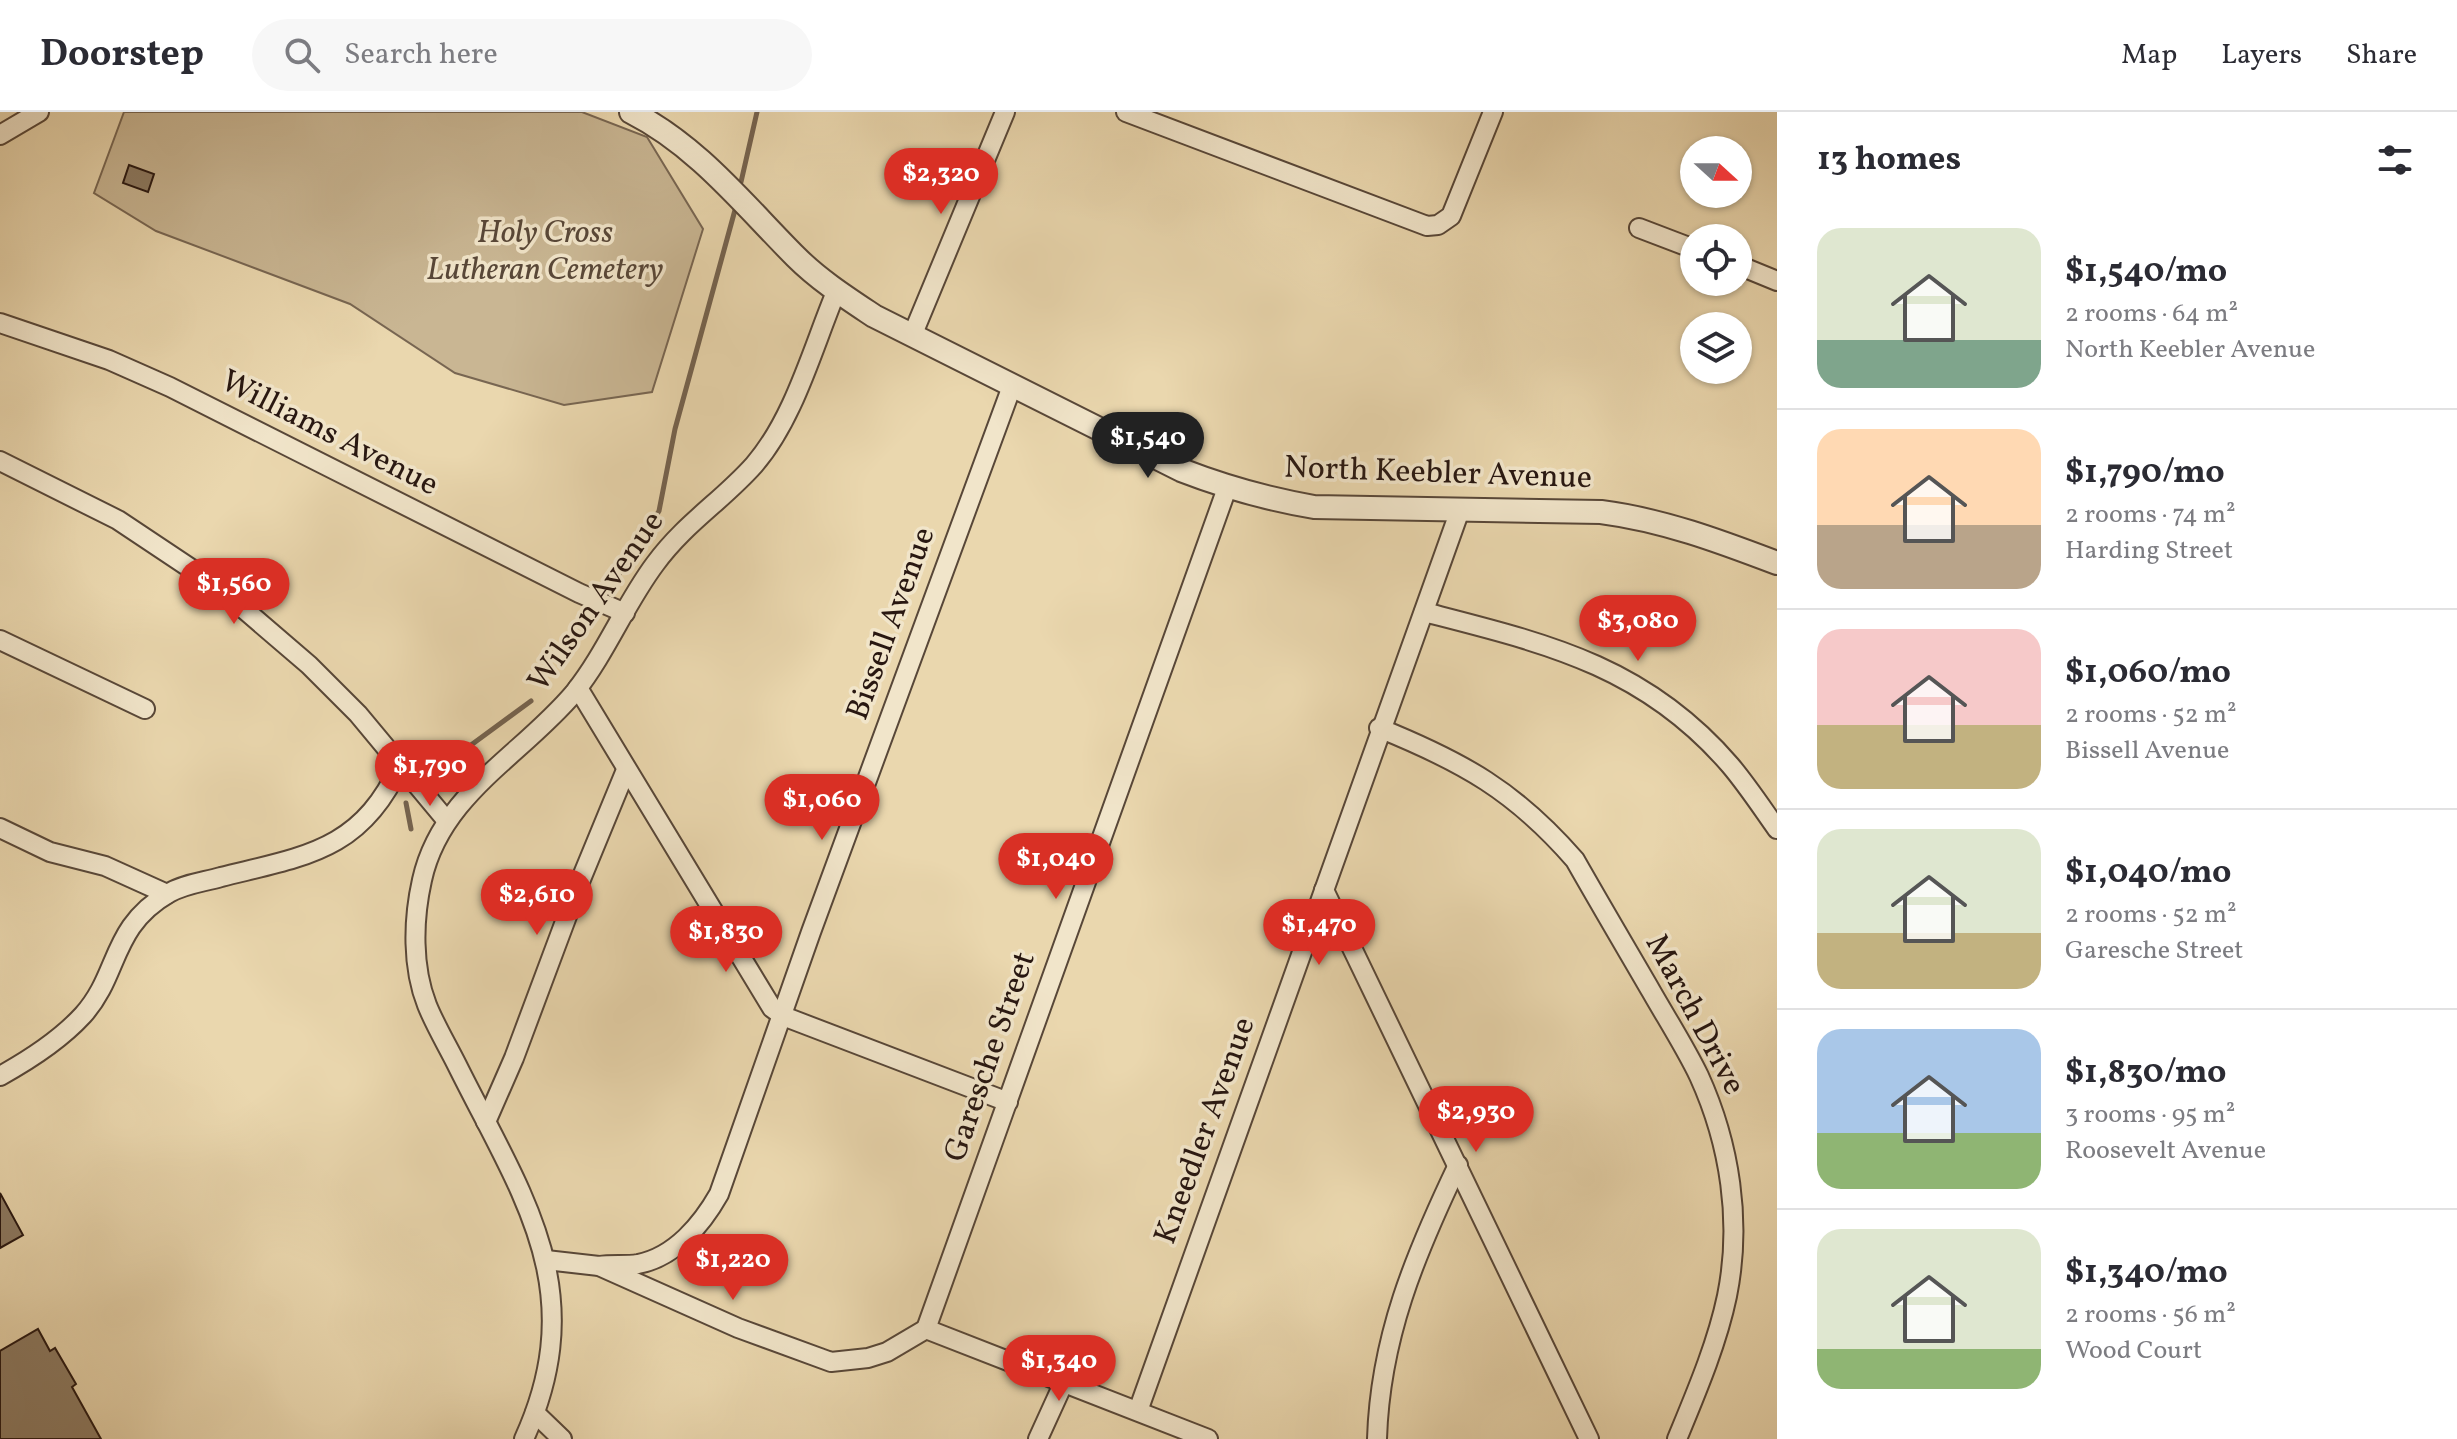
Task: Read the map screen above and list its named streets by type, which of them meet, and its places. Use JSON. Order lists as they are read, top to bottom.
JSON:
{
  "streets": {
    "street": [
      "Williams Avenue",
      "North Keebler Avenue",
      "Wilson Avenue",
      "Bissell Avenue",
      "March Drive",
      "Garesche Street",
      "Kneedler Avenue"
    ]
  },
  "crossings": [
    ["Williams Avenue", "Wilson Avenue"],
    ["North Keebler Avenue", "Wilson Avenue"],
    ["North Keebler Avenue", "Bissell Avenue"],
    ["North Keebler Avenue", "Garesche Street"],
    ["North Keebler Avenue", "Kneedler Avenue"],
    ["March Drive", "Kneedler Avenue"]
  ],
  "parks": ["Holy Cross Lutheran Cemetery"],
  "north": "right",
  "page": {
    "header": "Doorstep",
    "search": "Search here",
    "nav": ["Map", "Layers", "Share"],
    "heading": "13 homes",
    "price": [
      "$2,320",
      "$1,540",
      "$1,560",
      "$3,080",
      "$1,790",
      "$1,060",
      "$1,040",
      "$2,610",
      "$1,470",
      "$1,830",
      "$2,930",
      "$1,220",
      "$1,340"
    ],
    "list": [
      {
        "name": "$1,540/mo",
        "note": "2 rooms · 64 m² · North Keebler Avenue"
      },
      {
        "name": "$1,790/mo",
        "note": "2 rooms · 74 m² · Harding Street"
      },
      {
        "name": "$1,060/mo",
        "note": "2 rooms · 52 m² · Bissell Avenue"
      },
      {
        "name": "$1,040/mo",
        "note": "2 rooms · 52 m² · Garesche Street"
      },
      {
        "name": "$1,830/mo",
        "note": "3 rooms · 95 m² · Roosevelt Avenue"
      },
      {
        "name": "$1,340/mo",
        "note": "2 rooms · 56 m² · Wood Court"
      }
    ]
  }
}
